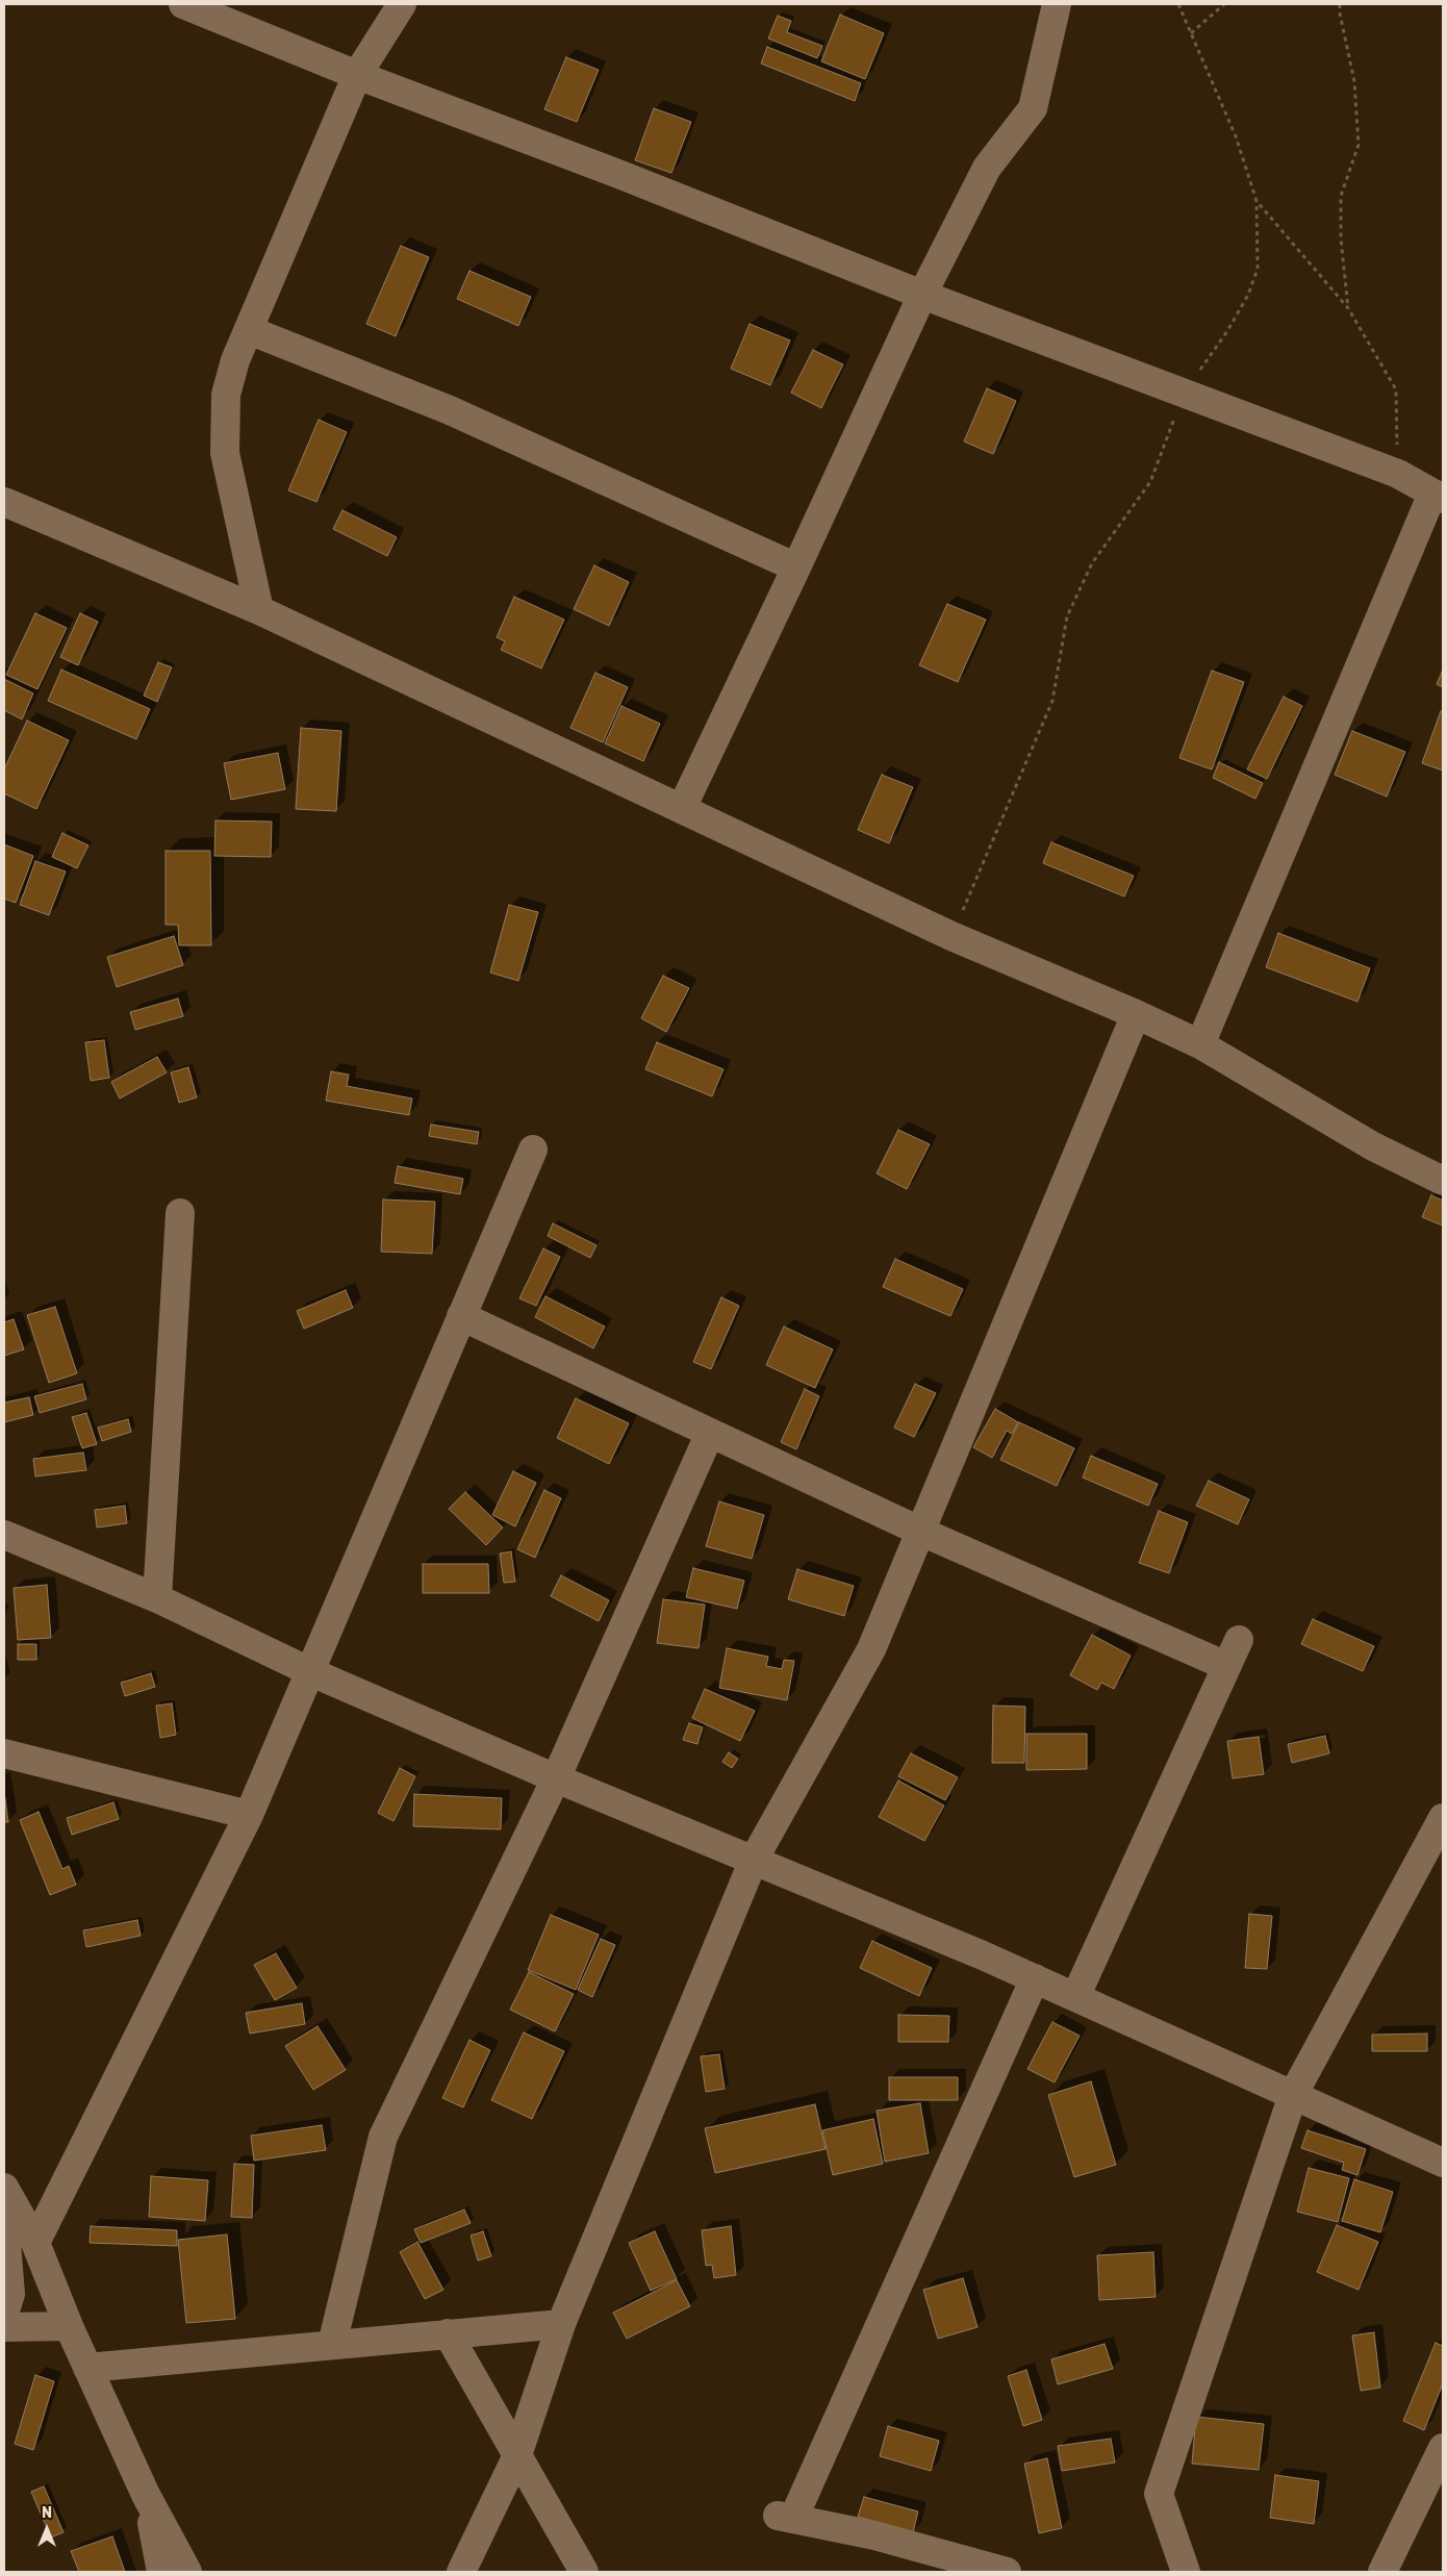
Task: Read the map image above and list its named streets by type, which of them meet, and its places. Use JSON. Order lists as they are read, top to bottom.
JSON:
{
  "north": "top"
}
